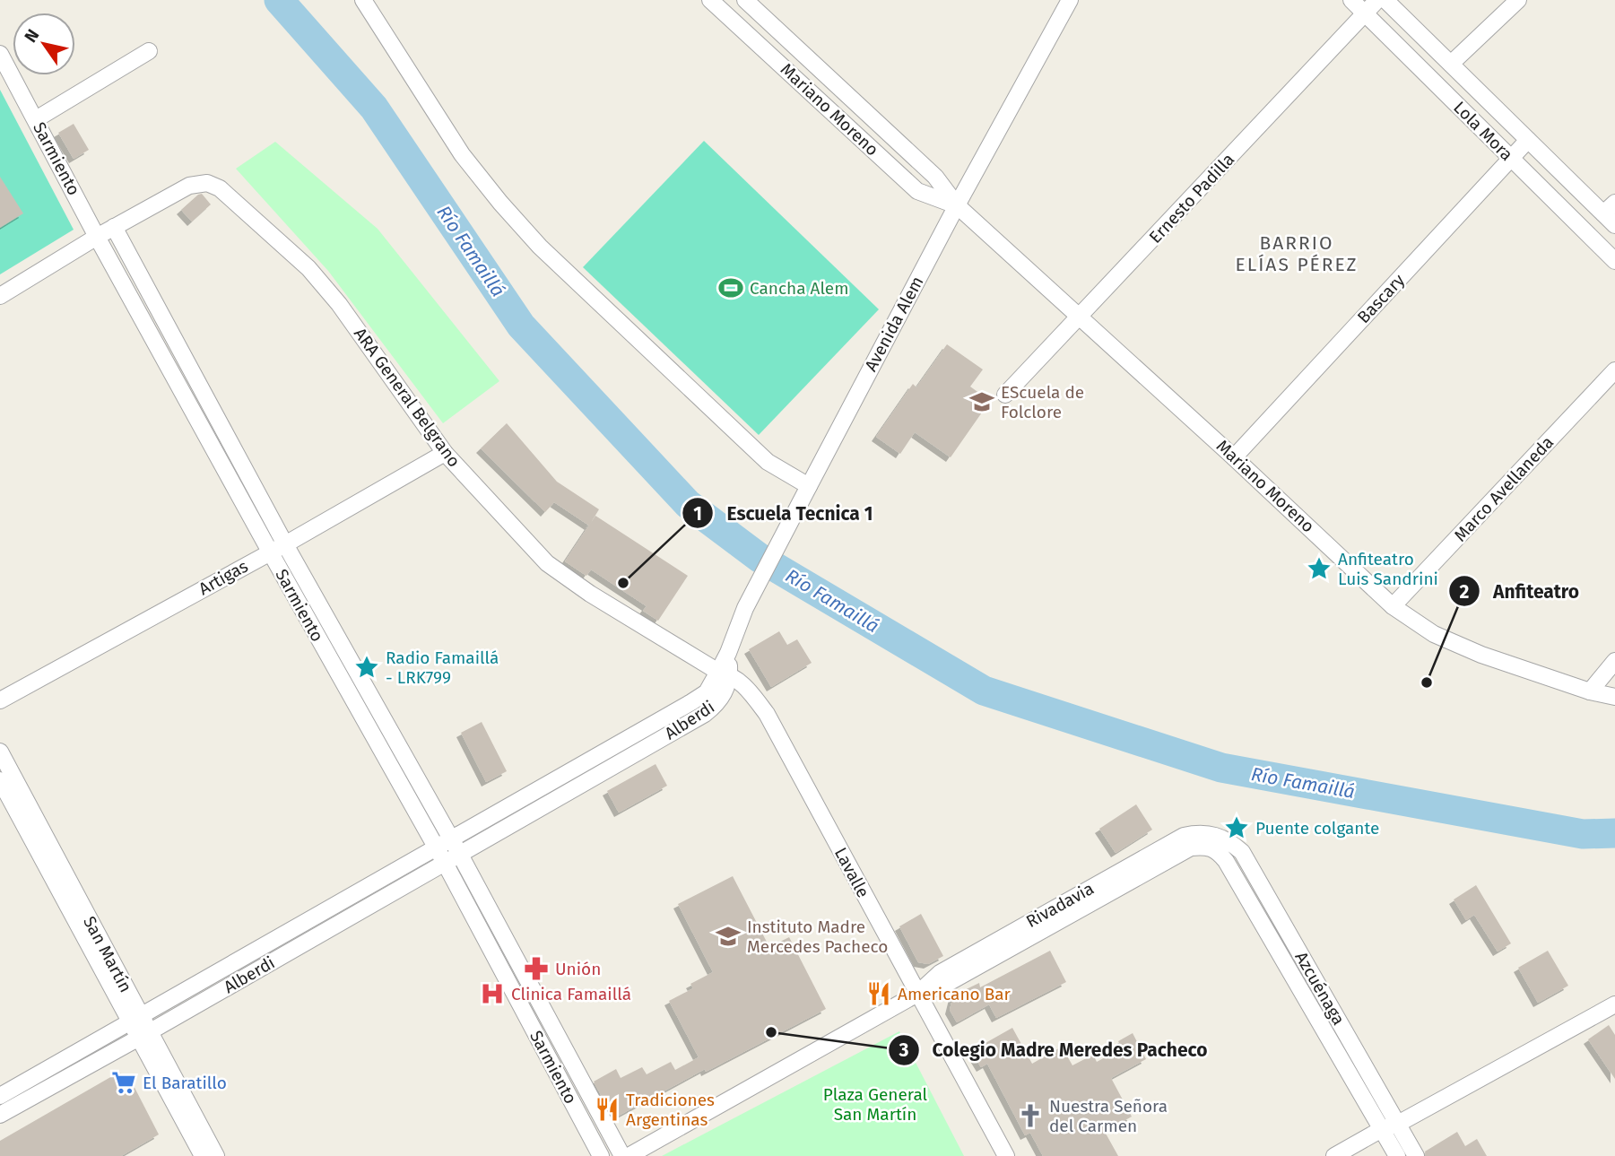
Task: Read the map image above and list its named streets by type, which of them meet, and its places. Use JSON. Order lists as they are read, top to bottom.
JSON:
{
  "streets": {
    "street": [
      "Mariano Moreno",
      "Lola Mora",
      "Sarmiento",
      "Ernesto Padilla",
      "Bascary",
      "Avenida Alem",
      "ARA General Belgrano",
      "Marco Avellaneda",
      "Artigas",
      "Alberdi",
      "Lavalle",
      "Rivadavia",
      "San Martín",
      "Azcuénaga"
    ]
  },
  "crossings": [
    ["Mariano Moreno", "Ernesto Padilla"],
    ["Mariano Moreno", "Bascary"],
    ["Mariano Moreno", "Avenida Alem"],
    ["Mariano Moreno", "Marco Avellaneda"],
    ["Lola Mora", "Ernesto Padilla"],
    ["Lola Mora", "Bascary"],
    ["Sarmiento", "ARA General Belgrano"],
    ["Sarmiento", "Artigas"],
    ["Sarmiento", "Alberdi"],
    ["Avenida Alem", "Alberdi"],
    ["ARA General Belgrano", "Artigas"],
    ["ARA General Belgrano", "Alberdi"],
    ["ARA General Belgrano", "Lavalle"],
    ["Alberdi", "Lavalle"],
    ["Alberdi", "San Martín"],
    ["Lavalle", "Rivadavia"],
    ["Rivadavia", "Azcuénaga"]
  ],
  "districts": ["BARRIO ELÍAS PÉREZ"],
  "water": ["Río Famaillá"],
  "parks": ["Plaza General San Martín"],
  "places": {
    "sports": ["Cancha Alem"],
    "school or university": ["EScuela de Folclore", "Instituto Madre Mercedes Pacheco"],
    "place": ["Anfiteatro Luis Sandrini", "Radio Famaillá - LRK799", "Puente colgante"],
    "other": ["Escuela Tecnica 1", "Anfiteatro", "Colegio Madre Meredes Pacheco"],
    "pharmacy": ["Unión"],
    "hospital": ["Clinica Famaillá"],
    "restaurant": ["Americano Bar", "Tradiciones Argentinas"],
    "supermarket": ["El Baratillo"],
    "church": ["Nuestra Señora del Carmen"]
  },
  "north": "top left"
}
